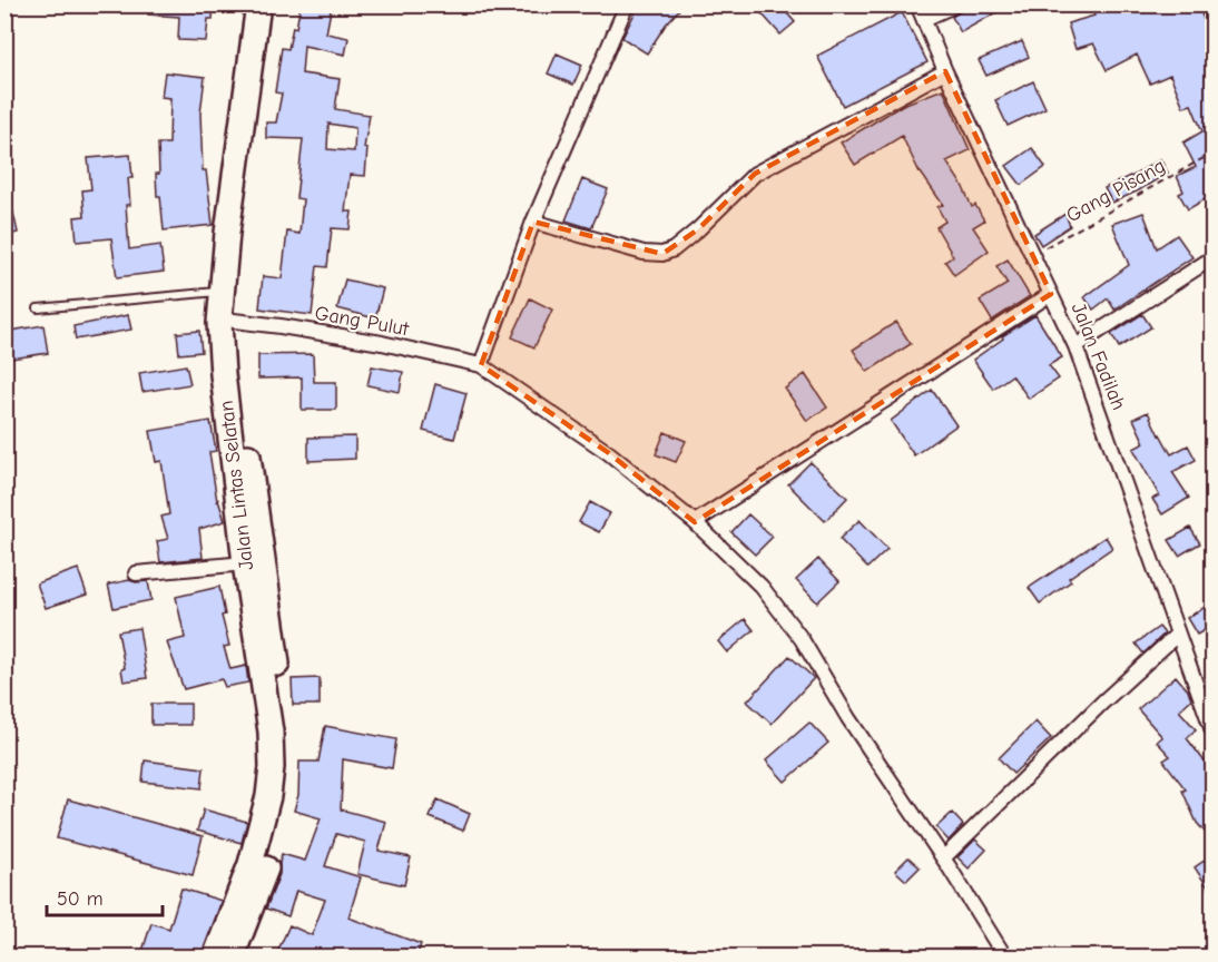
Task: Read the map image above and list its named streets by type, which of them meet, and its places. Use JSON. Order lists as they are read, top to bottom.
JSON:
{
  "streets": {
    "highway": ["Jalan Lintas Selatan"],
    "street": ["Gang Pulut", "Jalan Fadilah"],
    "path": ["Gang Pisang"]
  },
  "crossings": [
    ["Gang Pisang", "Jalan Fadilah"],
    ["Gang Pulut", "Jalan Lintas Selatan"]
  ],
  "scale_bar": "50 m"
}
